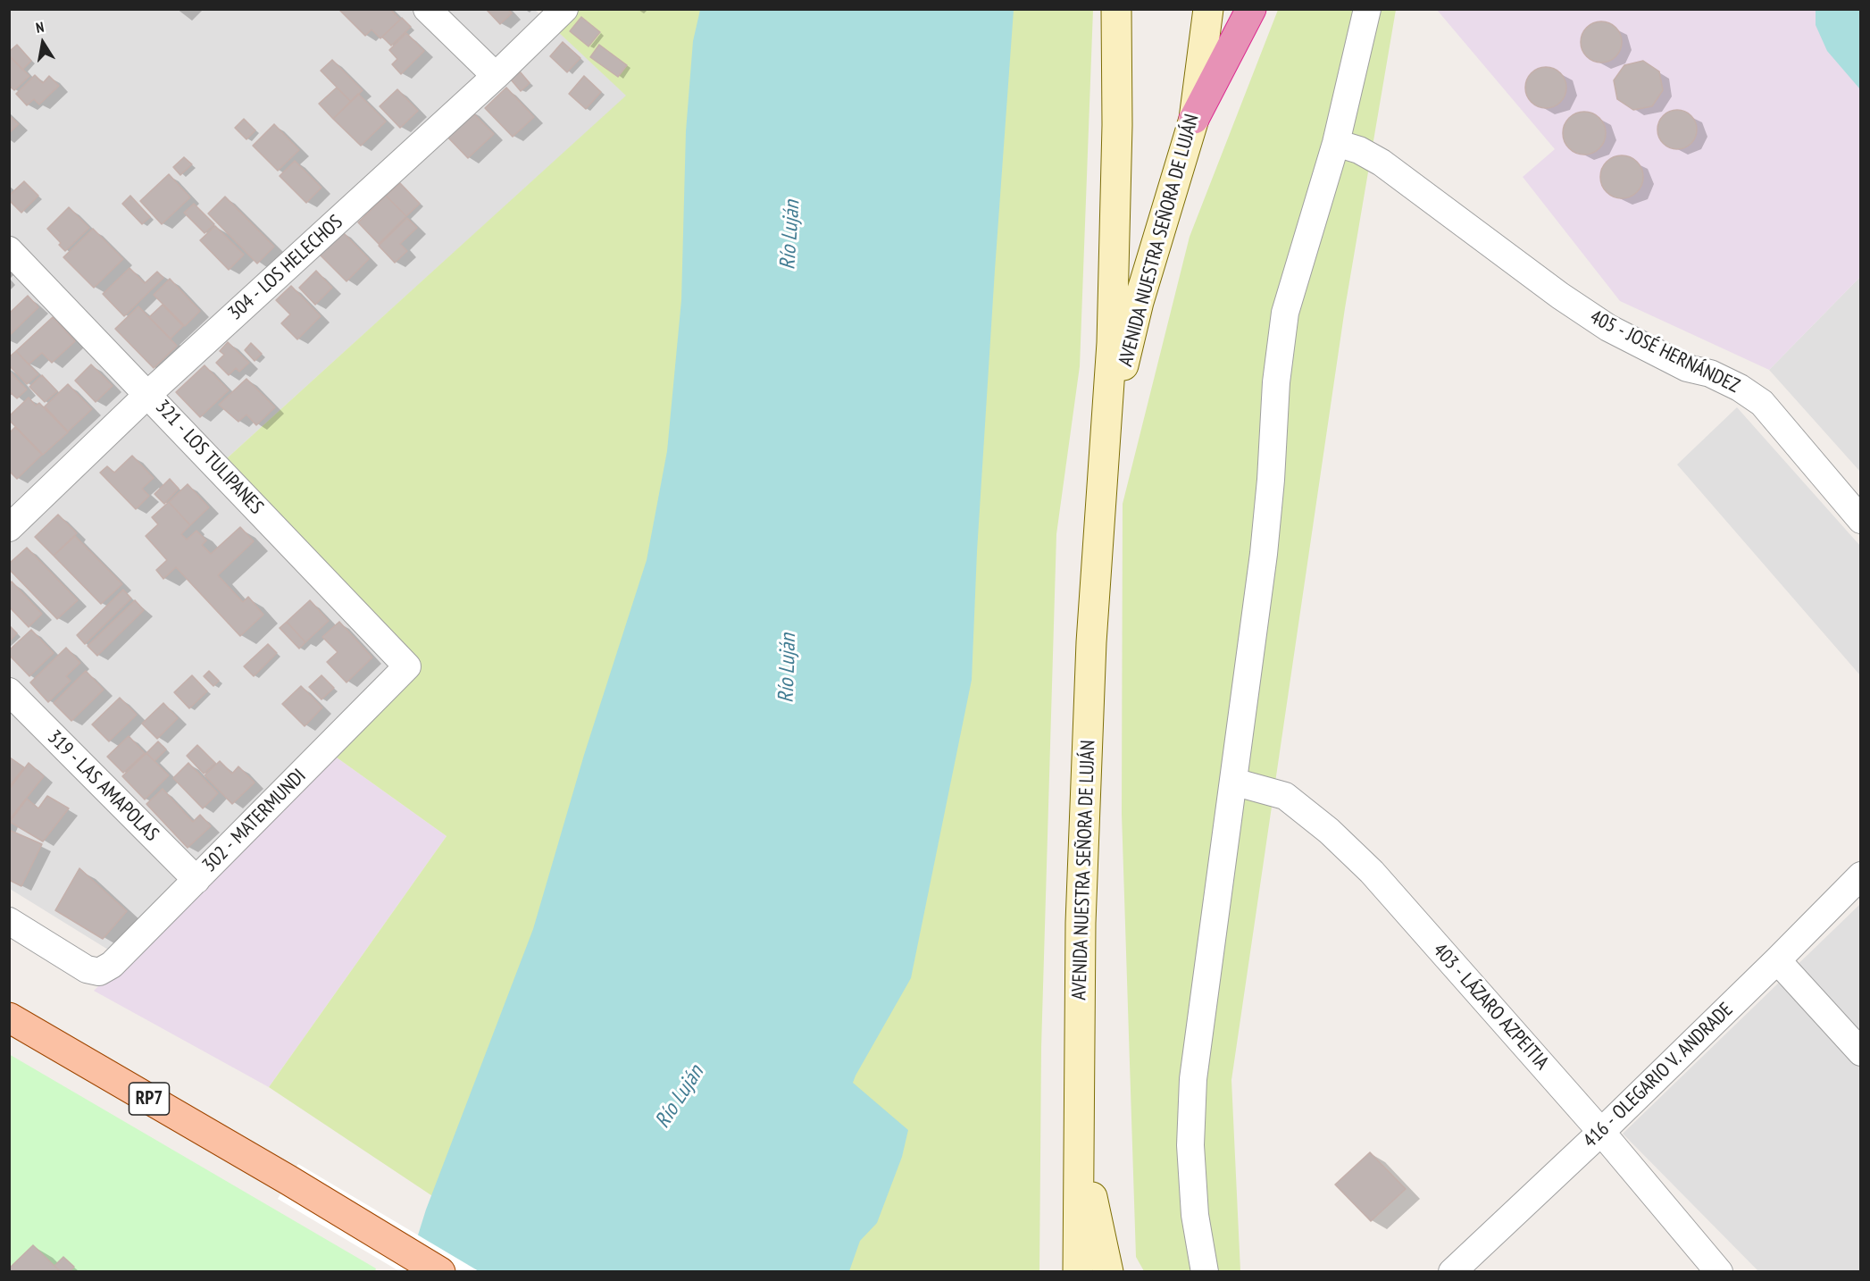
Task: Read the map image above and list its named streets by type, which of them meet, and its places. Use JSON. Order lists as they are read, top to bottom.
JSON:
{
  "streets": {
    "main road": ["AVENIDA NUESTRA SEÑORA DE LUJÁN", "RP7"],
    "street": [
      "304 - LOS HELECHOS",
      "405 - JOSÉ HERNÁNDEZ",
      "321 - LOS TULIPANES",
      "319 - LAS AMAPOLAS",
      "302 - MATERMUNDI",
      "403 - LÁZARO AZPEITIA",
      "416 - OLEGARIO V. ANDRADE"
    ]
  },
  "crossings": [
    ["304 - LOS HELECHOS", "321 - LOS TULIPANES"],
    ["321 - LOS TULIPANES", "302 - MATERMUNDI"],
    ["319 - LAS AMAPOLAS", "302 - MATERMUNDI"],
    ["403 - LÁZARO AZPEITIA", "416 - OLEGARIO V. ANDRADE"]
  ],
  "water": ["Río Luján"],
  "north": "top"
}
